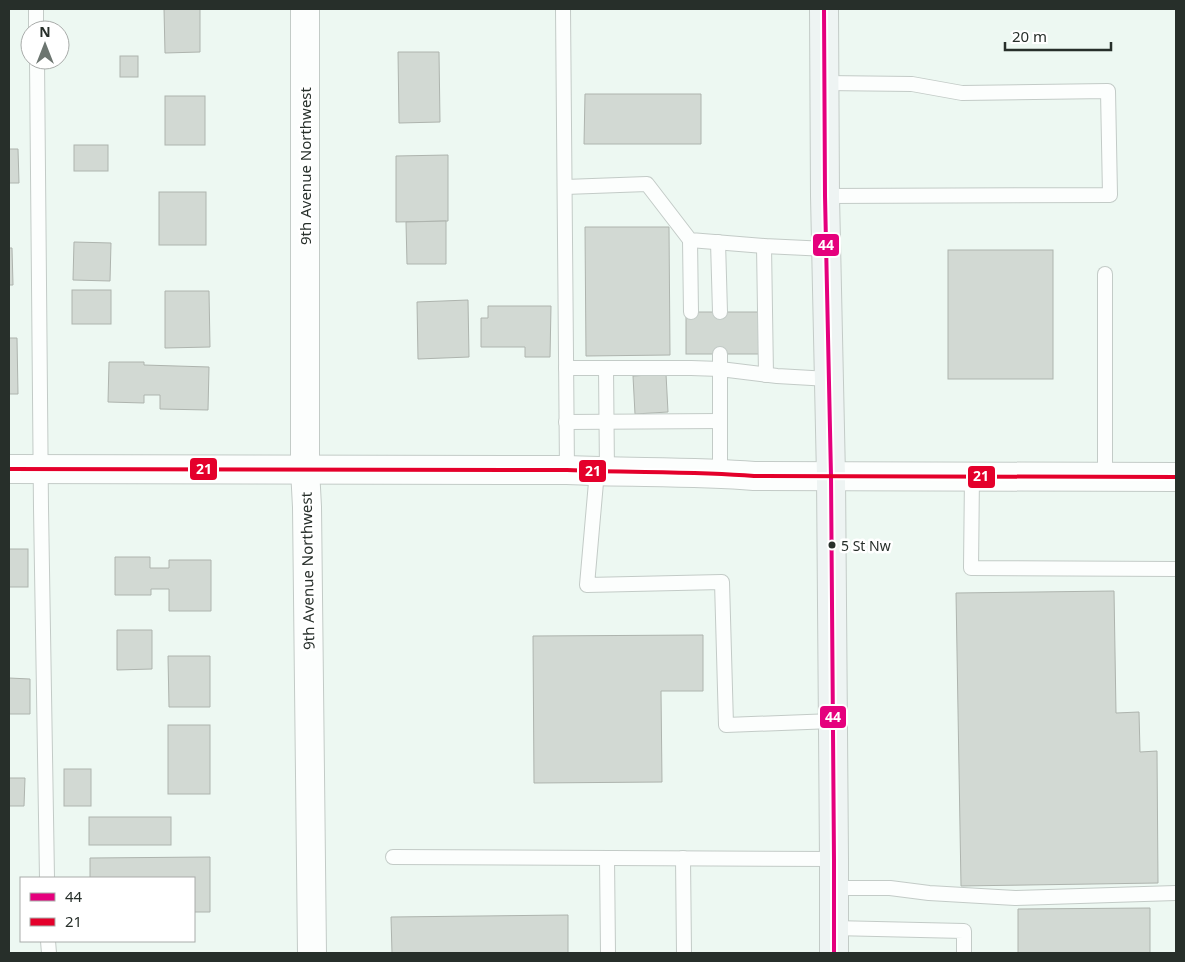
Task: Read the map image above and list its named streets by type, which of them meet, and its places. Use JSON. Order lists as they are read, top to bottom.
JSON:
{
  "streets": {
    "street": ["9th Avenue Northwest"]
  },
  "places": ["5 St Nw"],
  "lines": ["transit line 44", "transit line 21"],
  "legend": ["44", "21"],
  "scale_bar": "20 m",
  "north": "top"
}
